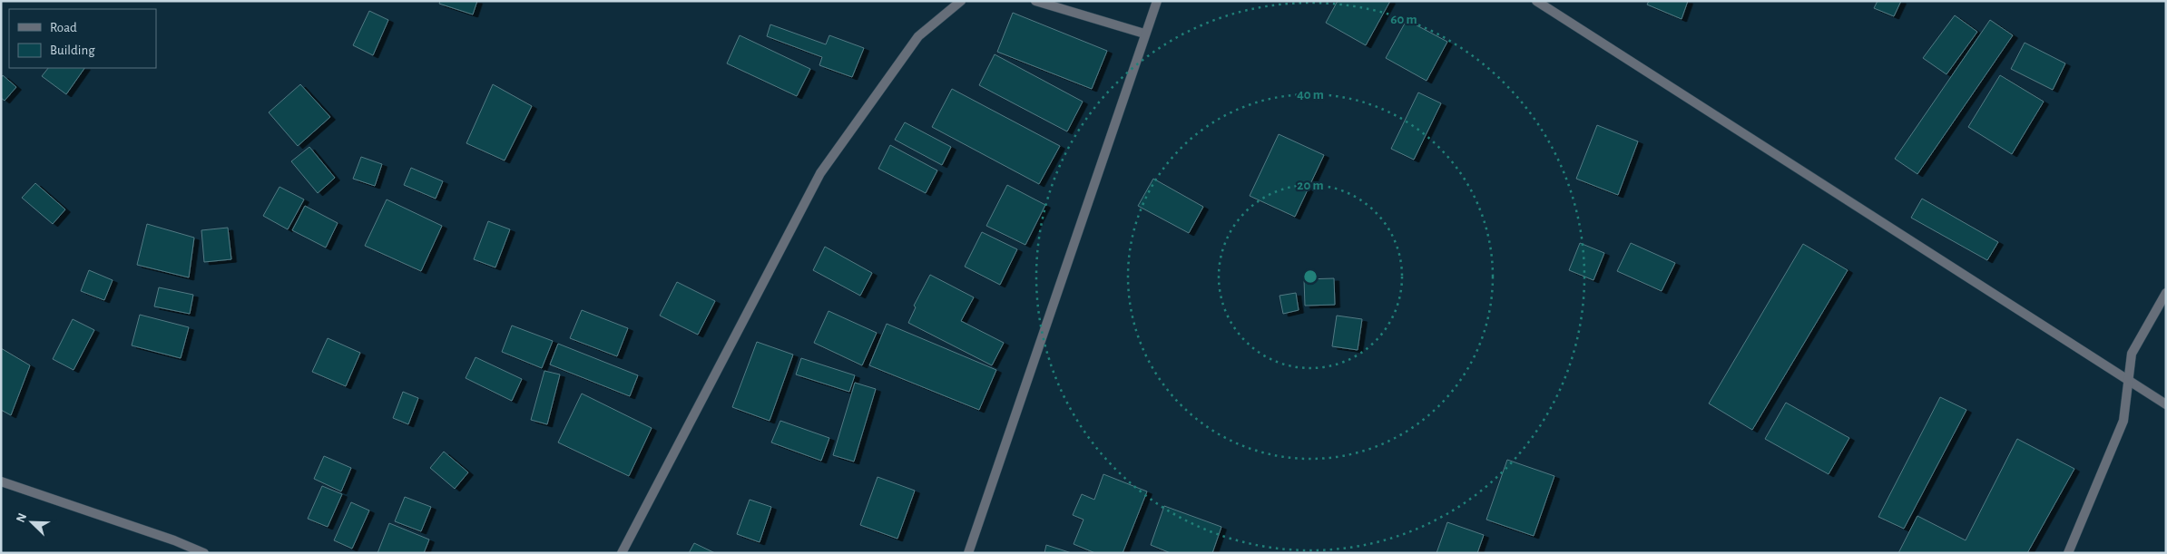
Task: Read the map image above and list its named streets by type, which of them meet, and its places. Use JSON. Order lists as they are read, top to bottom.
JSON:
{
  "legend": ["Road", "Building"],
  "north": "top left",
  "rings": ["60 m", "40 m", "20 m"]
}
